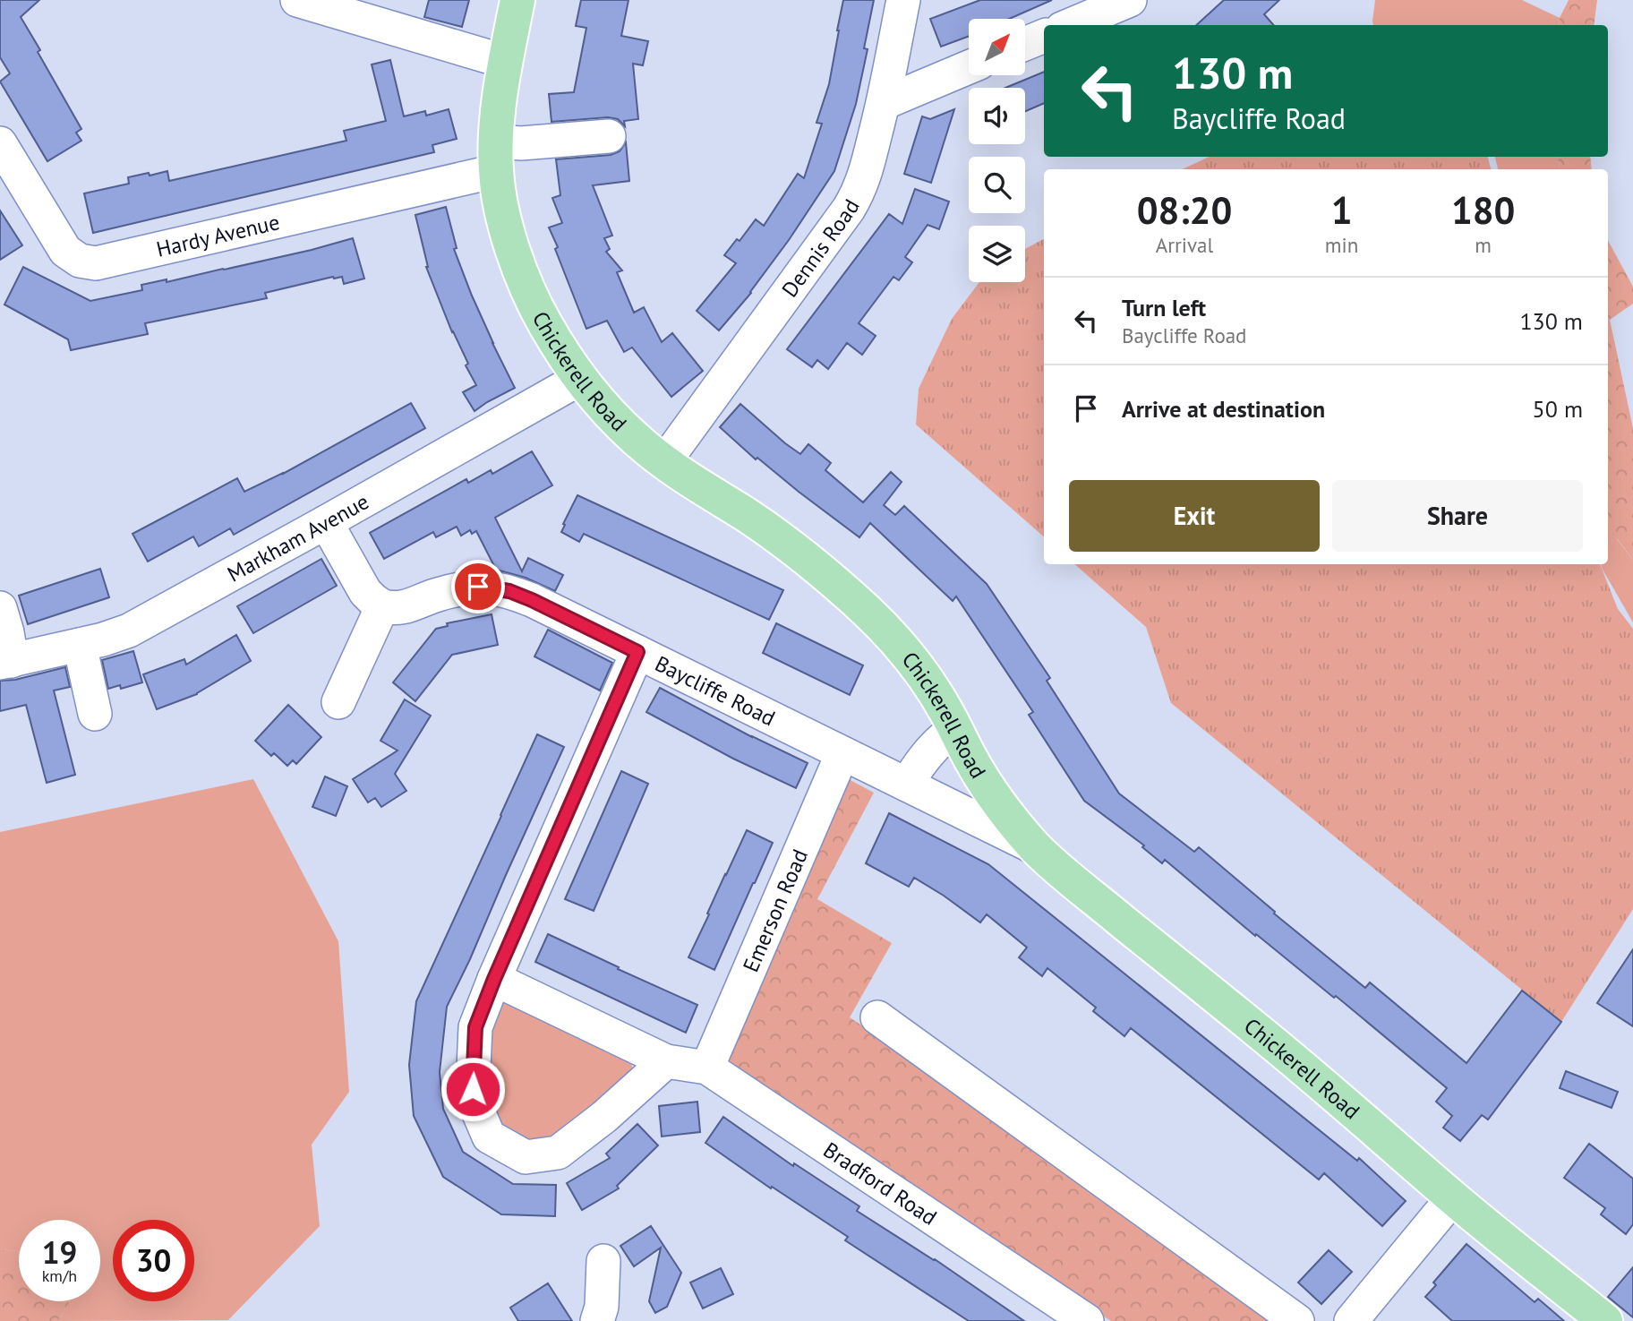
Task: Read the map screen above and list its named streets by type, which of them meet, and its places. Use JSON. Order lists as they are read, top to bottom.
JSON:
{
  "streets": {
    "main road": ["Chickerell Road"],
    "street": [
      "Hardy Avenue",
      "Dennis Road",
      "Markham Avenue",
      "Baycliffe Road",
      "Emerson Road",
      "Bradford Road"
    ]
  },
  "crossings": [
    ["Hardy Avenue", "Chickerell Road"],
    ["Dennis Road", "Chickerell Road"],
    ["Chickerell Road", "Markham Avenue"],
    ["Chickerell Road", "Baycliffe Road"],
    ["Baycliffe Road", "Emerson Road"],
    ["Emerson Road", "Bradford Road"]
  ],
  "north": "top right",
  "page": {
    "turn": ["130 m", "Baycliffe Road"],
    "eta": [
      "08:20",
      "Arrival",
      "1",
      "min",
      "180",
      "m"
    ],
    "list": [
      {
        "name": "Turn left",
        "note": "Baycliffe Road",
        "value": "130 m"
      },
      {
        "name": "Arrive at destination",
        "value": "50 m"
      }
    ],
    "buttons": ["Exit", "Share"],
    "speed": "19 km/h",
    "limit": "30"
  }
}
